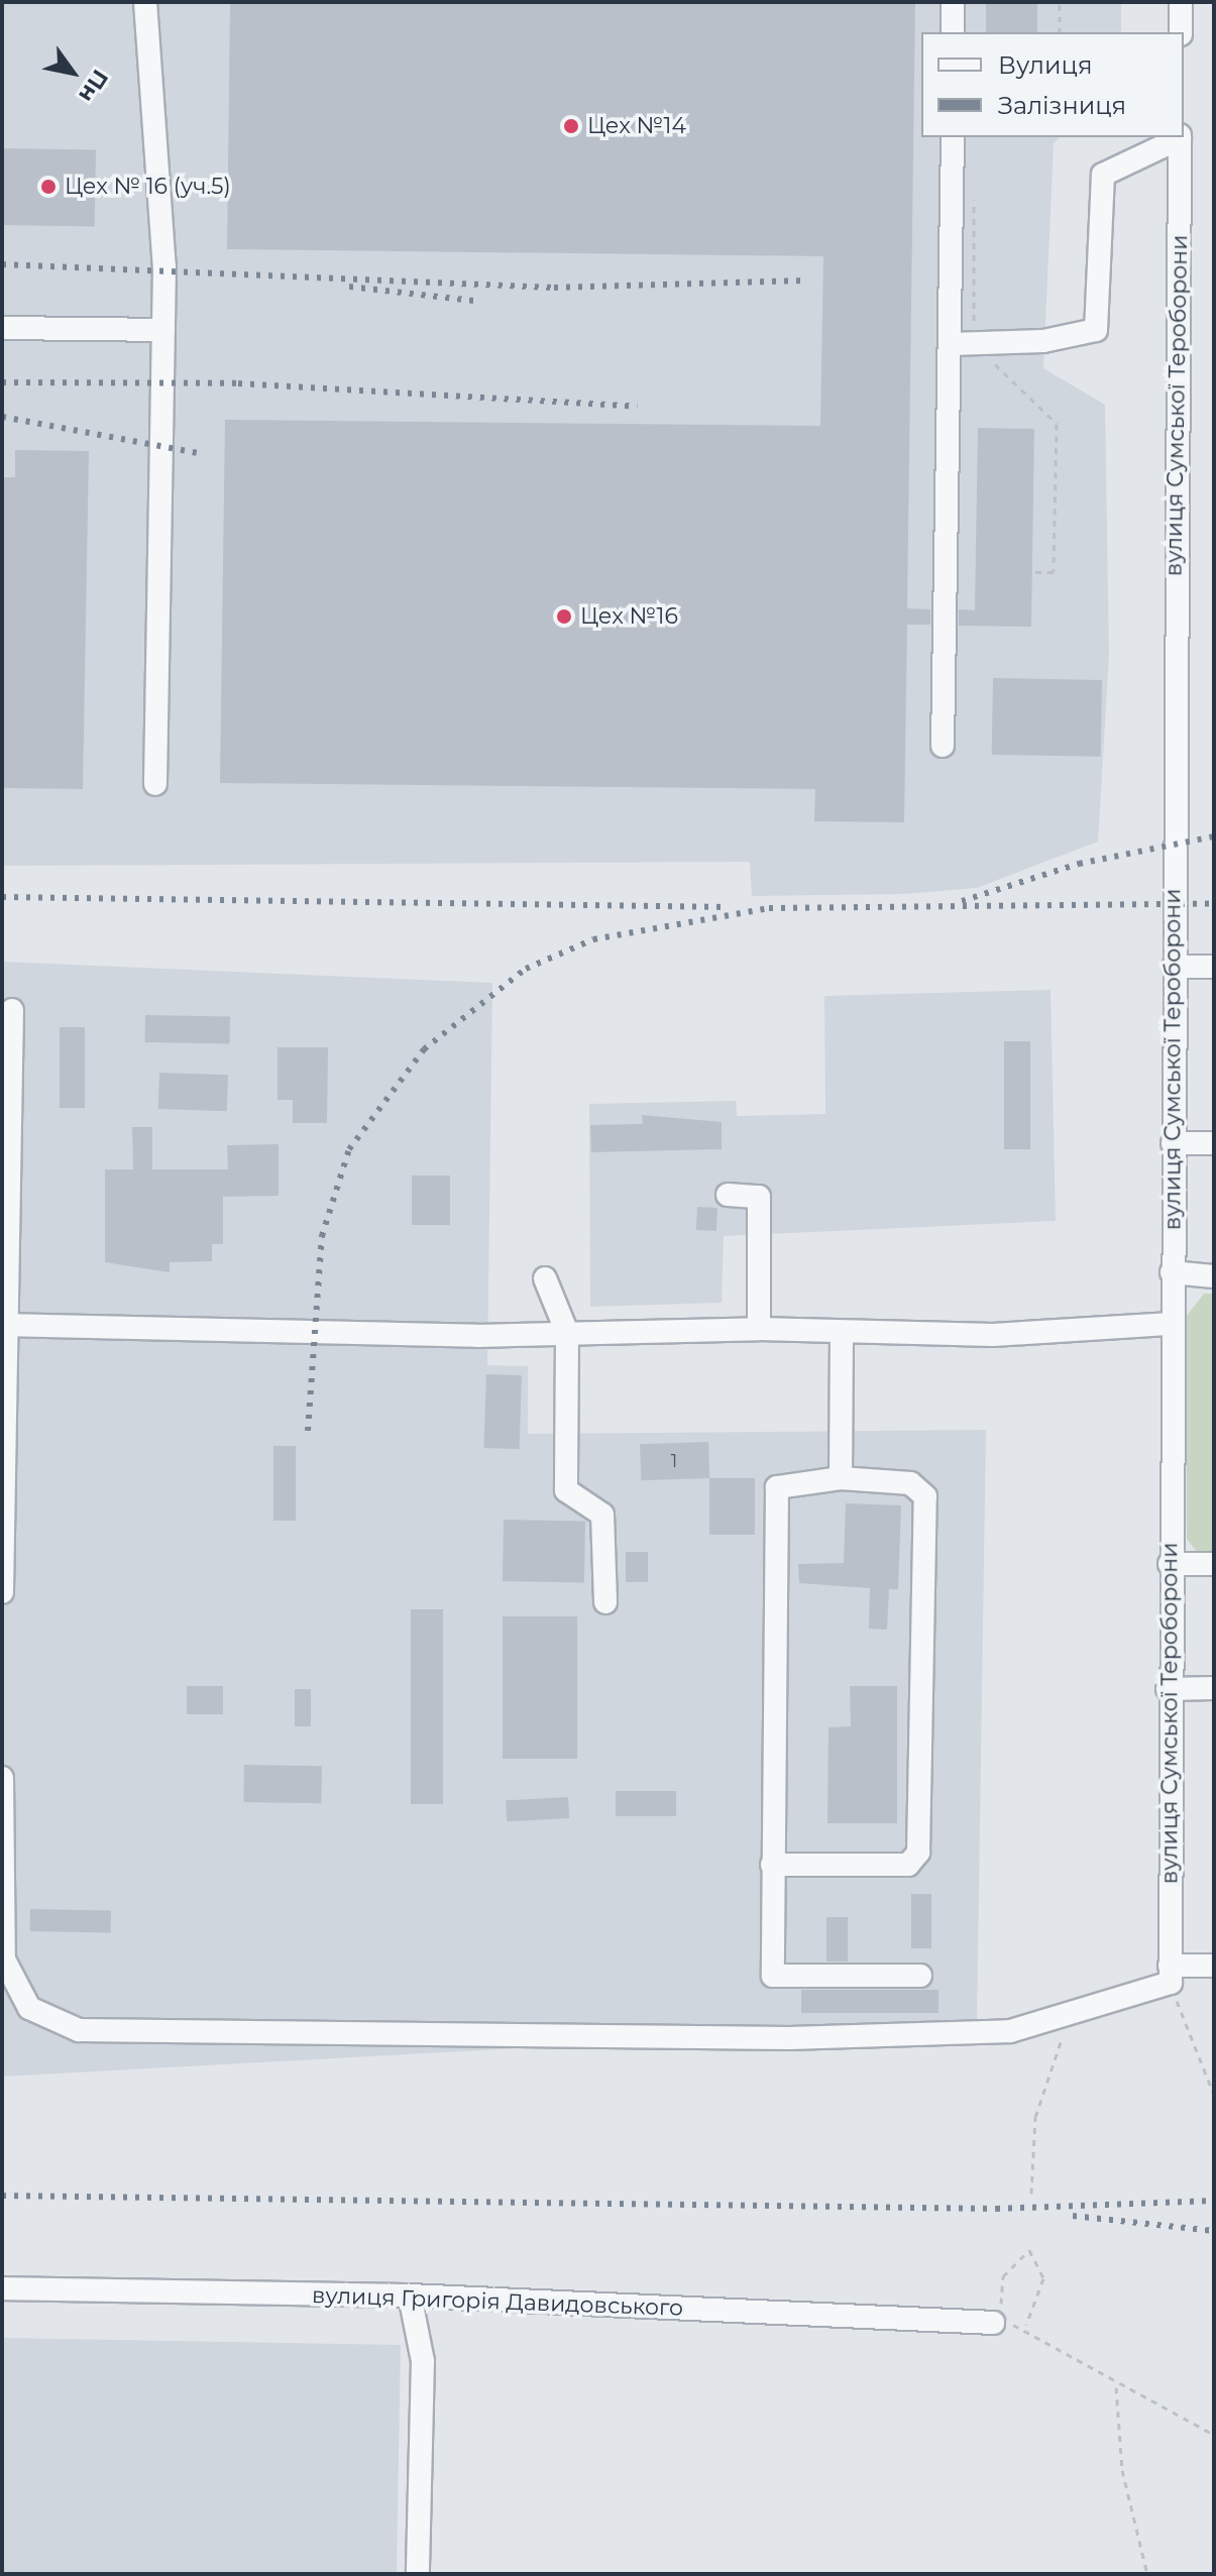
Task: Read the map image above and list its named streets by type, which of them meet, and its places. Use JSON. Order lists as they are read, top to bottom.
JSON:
{
  "streets": {
    "street": ["вулиця Сумської Тероборони", "вулиця Григорія Давидовського"]
  },
  "places": ["Цех №14", "Цех № 16 (уч.5)", "Цех №16"],
  "house_numbers": ["1"],
  "legend": ["Вулиця", "Залізниця"],
  "north": "bottom right"
}
